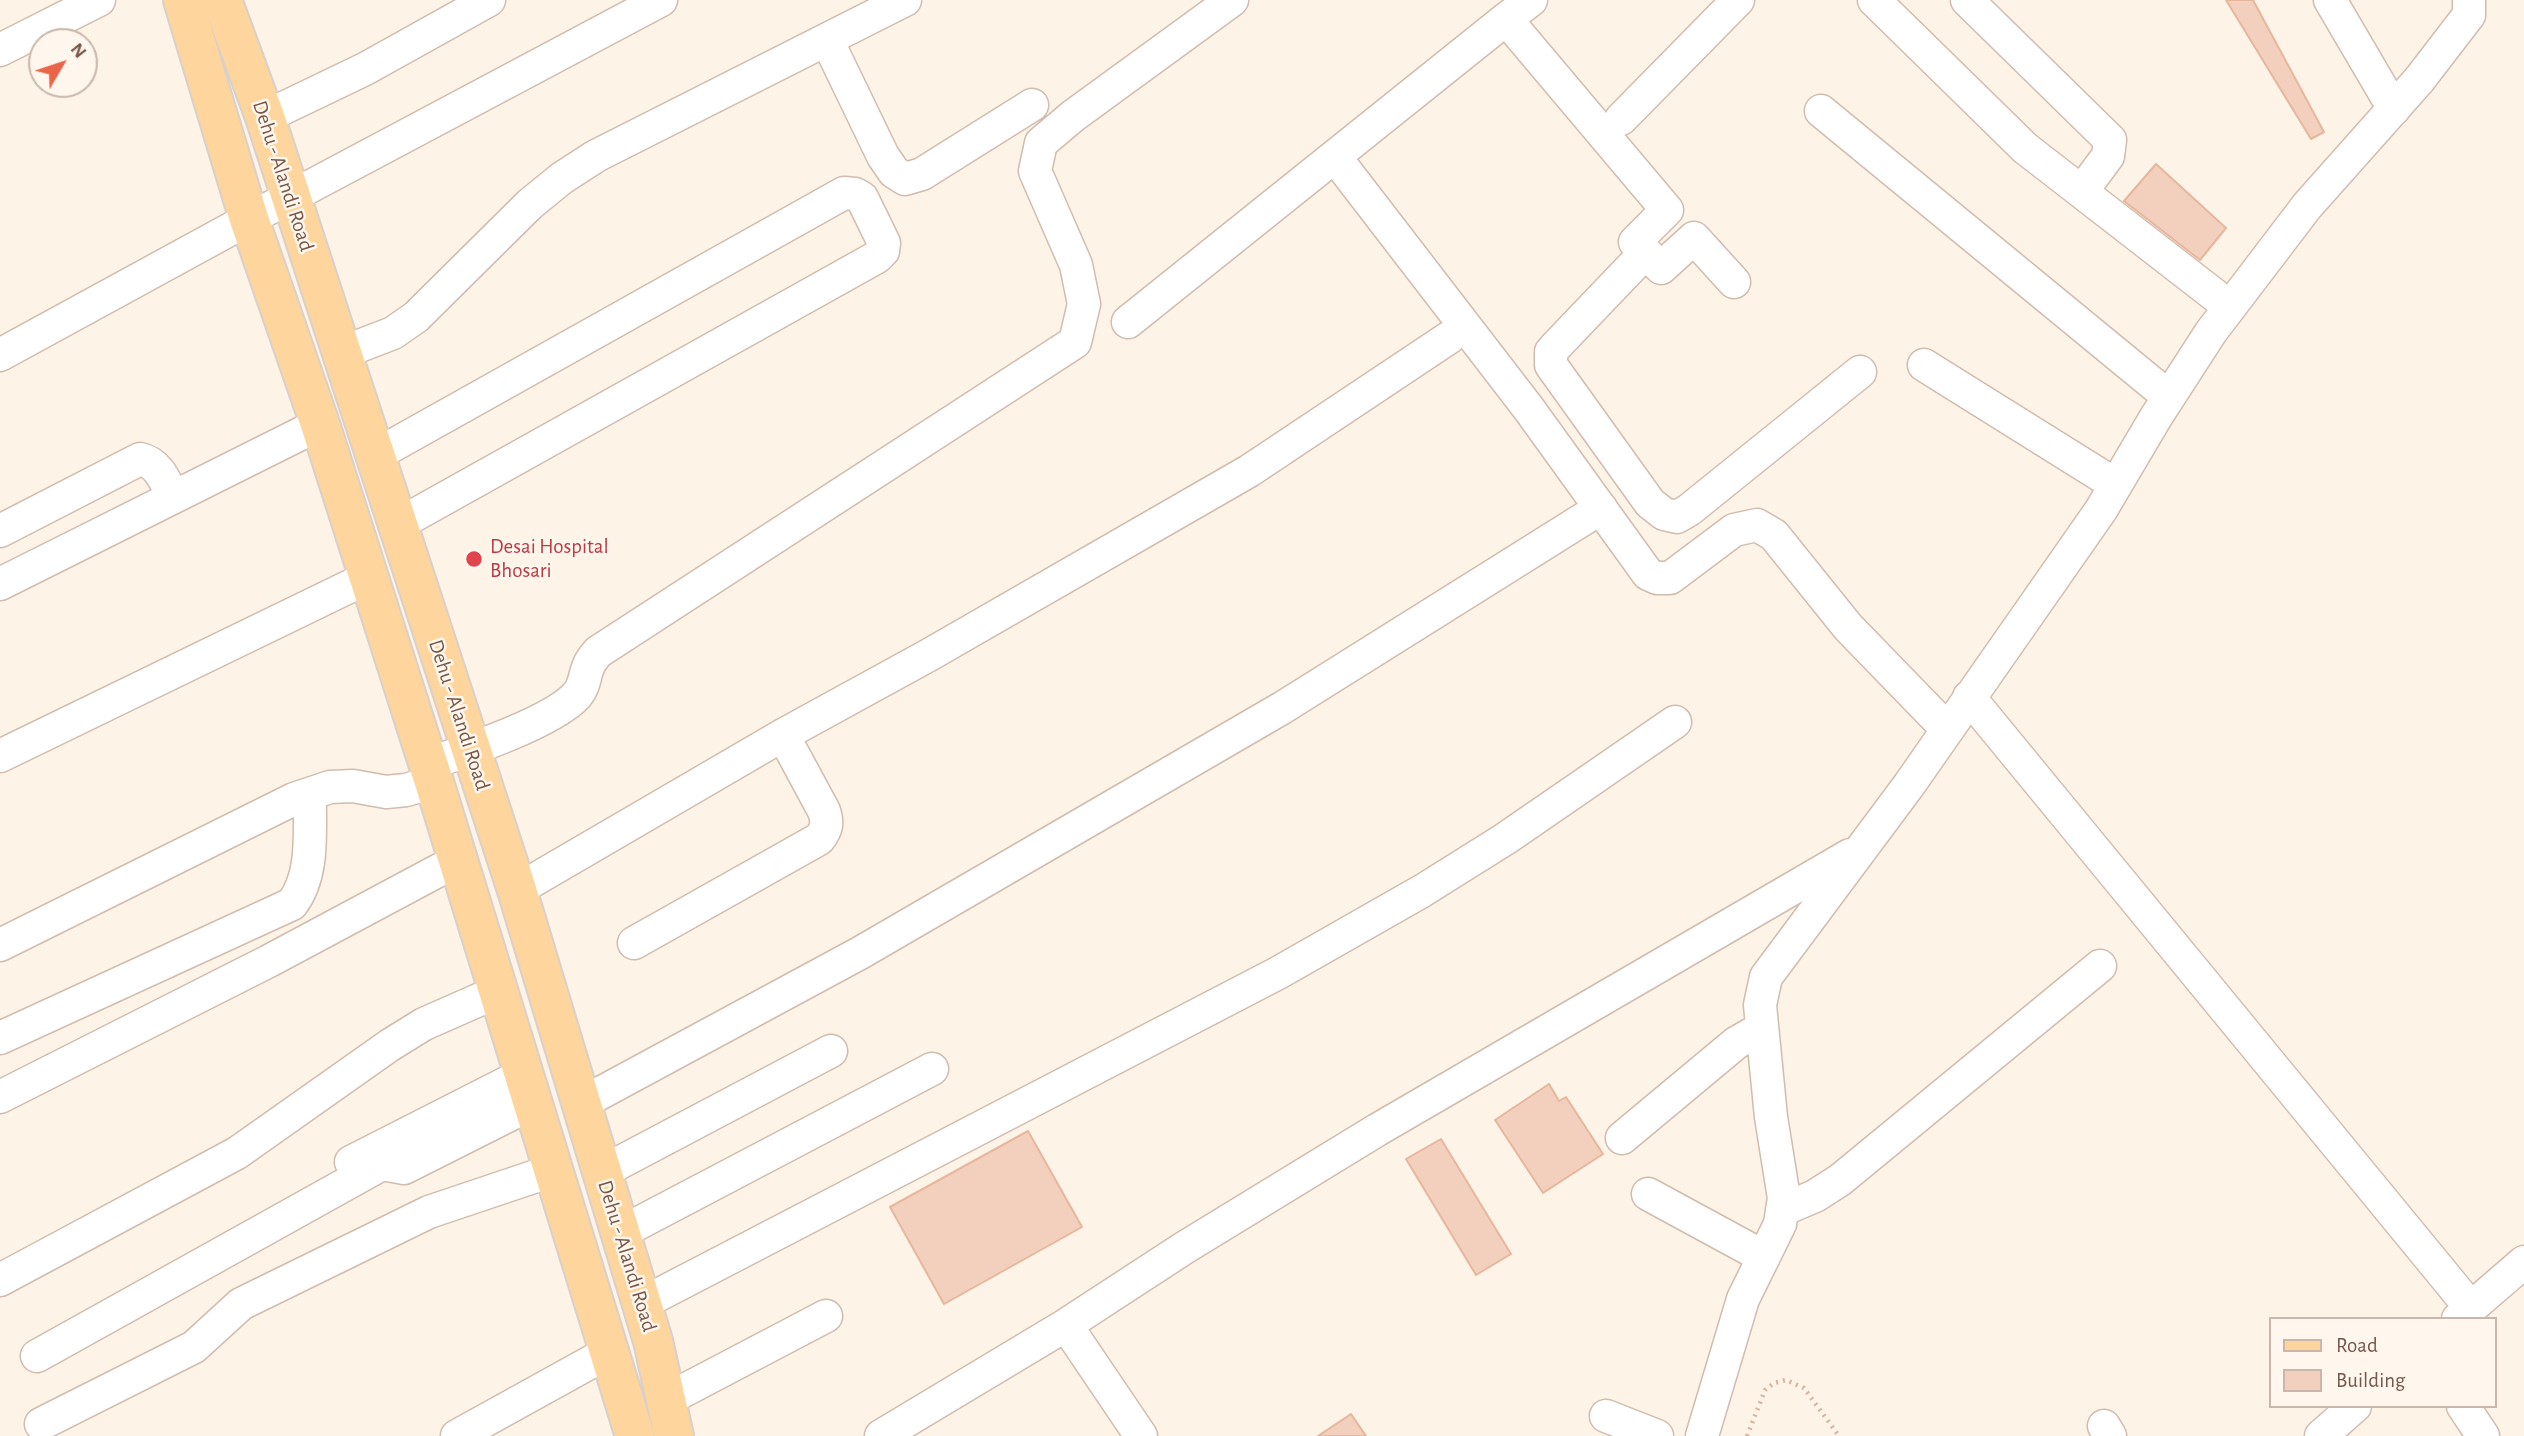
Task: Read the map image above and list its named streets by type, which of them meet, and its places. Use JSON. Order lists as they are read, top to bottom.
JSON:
{
  "streets": {
    "main road": ["Dehu - Alandi Road"]
  },
  "places": ["Desai Hospital Bhosari"],
  "legend": ["Road", "Building"],
  "north": "top right"
}
